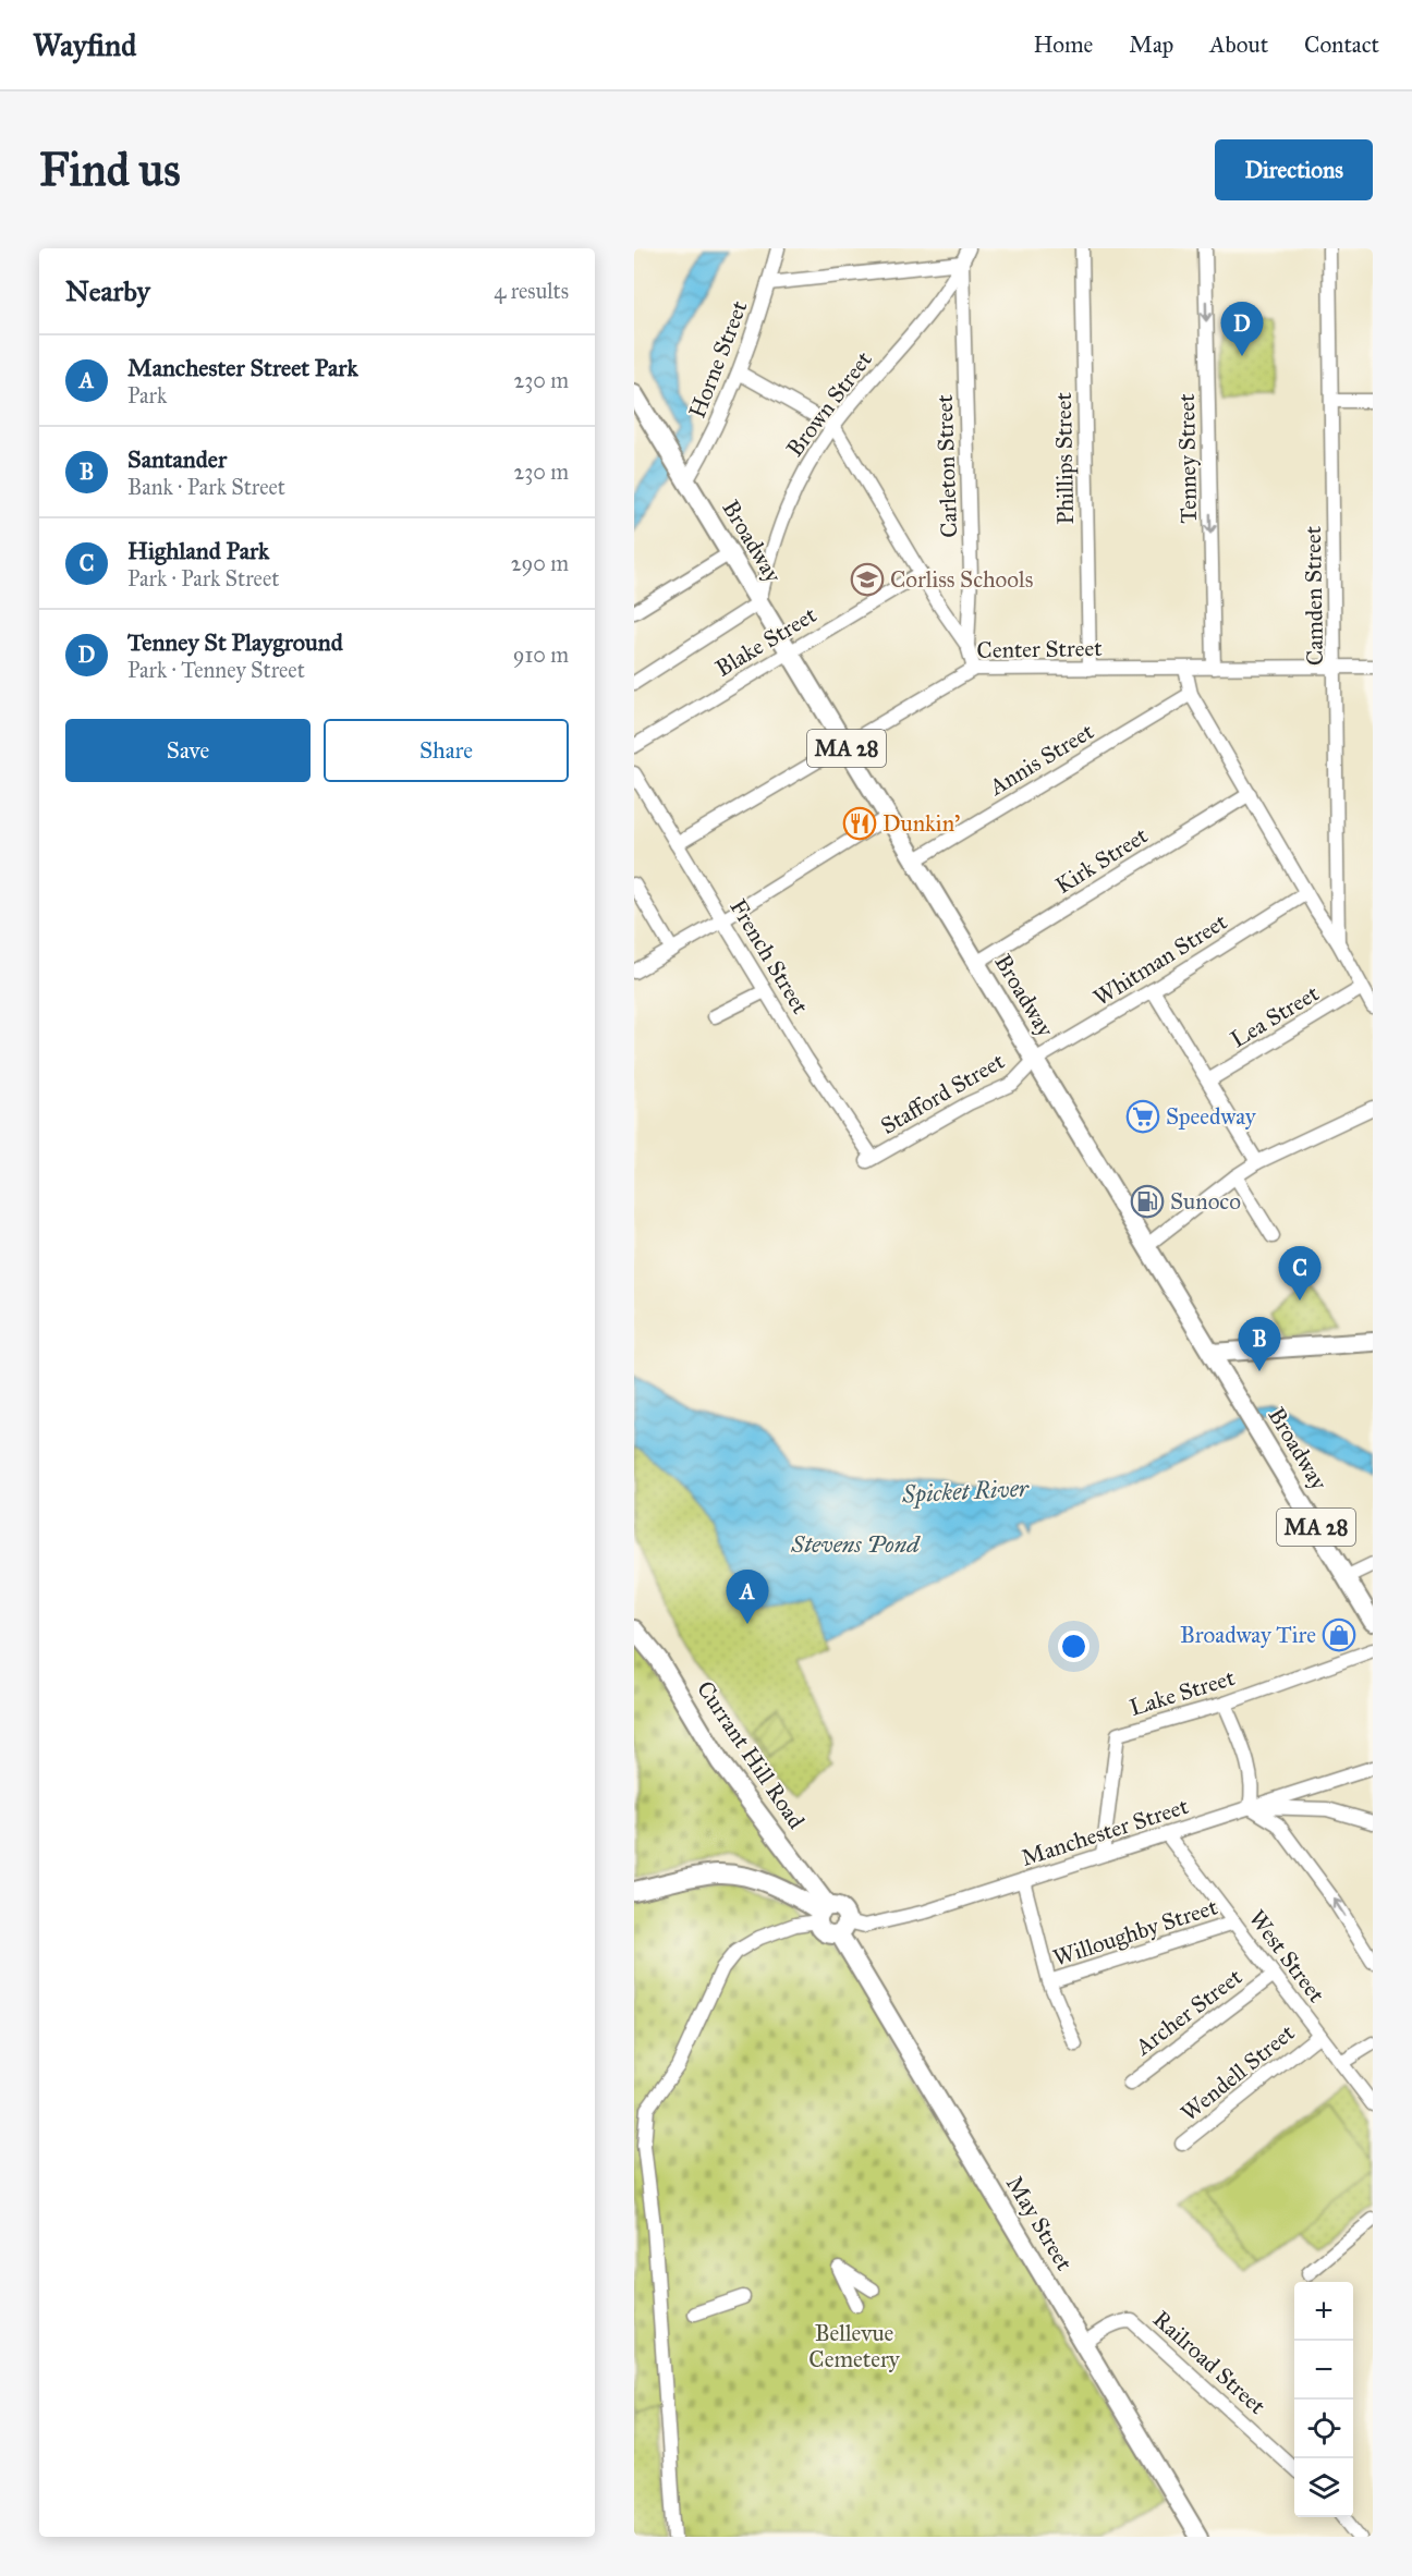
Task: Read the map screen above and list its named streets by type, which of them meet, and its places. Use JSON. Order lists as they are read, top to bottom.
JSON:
{
  "streets": {
    "main road": [
      "Broadway",
      "MA 28",
      "Currant Hill Road",
      "May Street"
    ],
    "street": [
      "Horne Street",
      "Brown Street",
      "Phillips Street",
      "Tenney Street",
      "Carleton Street",
      "Camden Street",
      "Blake Street",
      "Center Street",
      "Annis Street",
      "Kirk Street",
      "French Street",
      "Whitman Street",
      "Lea Street",
      "Stafford Street",
      "Lake Street",
      "Manchester Street",
      "Willoughby Street",
      "West Street",
      "Archer Street",
      "Wendell Street",
      "Railroad Street"
    ]
  },
  "crossings": [
    ["Horne Street", "Broadway"],
    ["Brown Street", "Carleton Street"],
    ["Brown Street", "Broadway"],
    ["Phillips Street", "Center Street"],
    ["Tenney Street", "Center Street"],
    ["Carleton Street", "Center Street"],
    ["Broadway", "Blake Street"],
    ["Broadway", "Center Street"],
    ["Broadway", "Annis Street"],
    ["Broadway", "Kirk Street"],
    ["Broadway", "Whitman Street"],
    ["Broadway", "Stafford Street"],
    ["Camden Street", "Center Street"],
    ["Center Street", "French Street"],
    ["French Street", "Stafford Street"],
    ["Whitman Street", "Stafford Street"],
    ["Lake Street", "Manchester Street"],
    ["Manchester Street", "West Street"],
    ["Manchester Street", "May Street"],
    ["Willoughby Street", "West Street"],
    ["West Street", "Archer Street"],
    ["West Street", "Wendell Street"],
    ["May Street", "Railroad Street"]
  ],
  "one_way": ["Tenney Street"],
  "water": ["Spicket River", "Stevens Pond"],
  "parks": ["Bellevue Cemetery"],
  "places": {
    "school or university": ["Corliss Schools"],
    "restaurant": ["Dunkin'"],
    "supermarket": ["Speedway"],
    "fuel station": ["Sunoco"],
    "shop": ["Broadway Tire"]
  },
  "page": {
    "header": "Wayfind",
    "nav": [
      "Home",
      "Map",
      "About",
      "Contact"
    ],
    "buttons": [
      "Directions",
      ["Save", "Share"]
    ],
    "title": "Find us",
    "heading": ["Nearby", "4 results"],
    "pins": [
      "D",
      "C",
      "B",
      "A"
    ],
    "list": [
      {
        "mark": "A",
        "name": "Manchester Street Park",
        "note": "Park",
        "value": "230 m"
      },
      {
        "mark": "B",
        "name": "Santander",
        "note": "Bank · Park Street",
        "value": "230 m"
      },
      {
        "mark": "C",
        "name": "Highland Park",
        "note": "Park · Park Street",
        "value": "290 m"
      },
      {
        "mark": "D",
        "name": "Tenney St Playground",
        "note": "Park · Tenney Street",
        "value": "910 m"
      }
    ],
    "map_buttons": ["+", "−"]
  }
}
